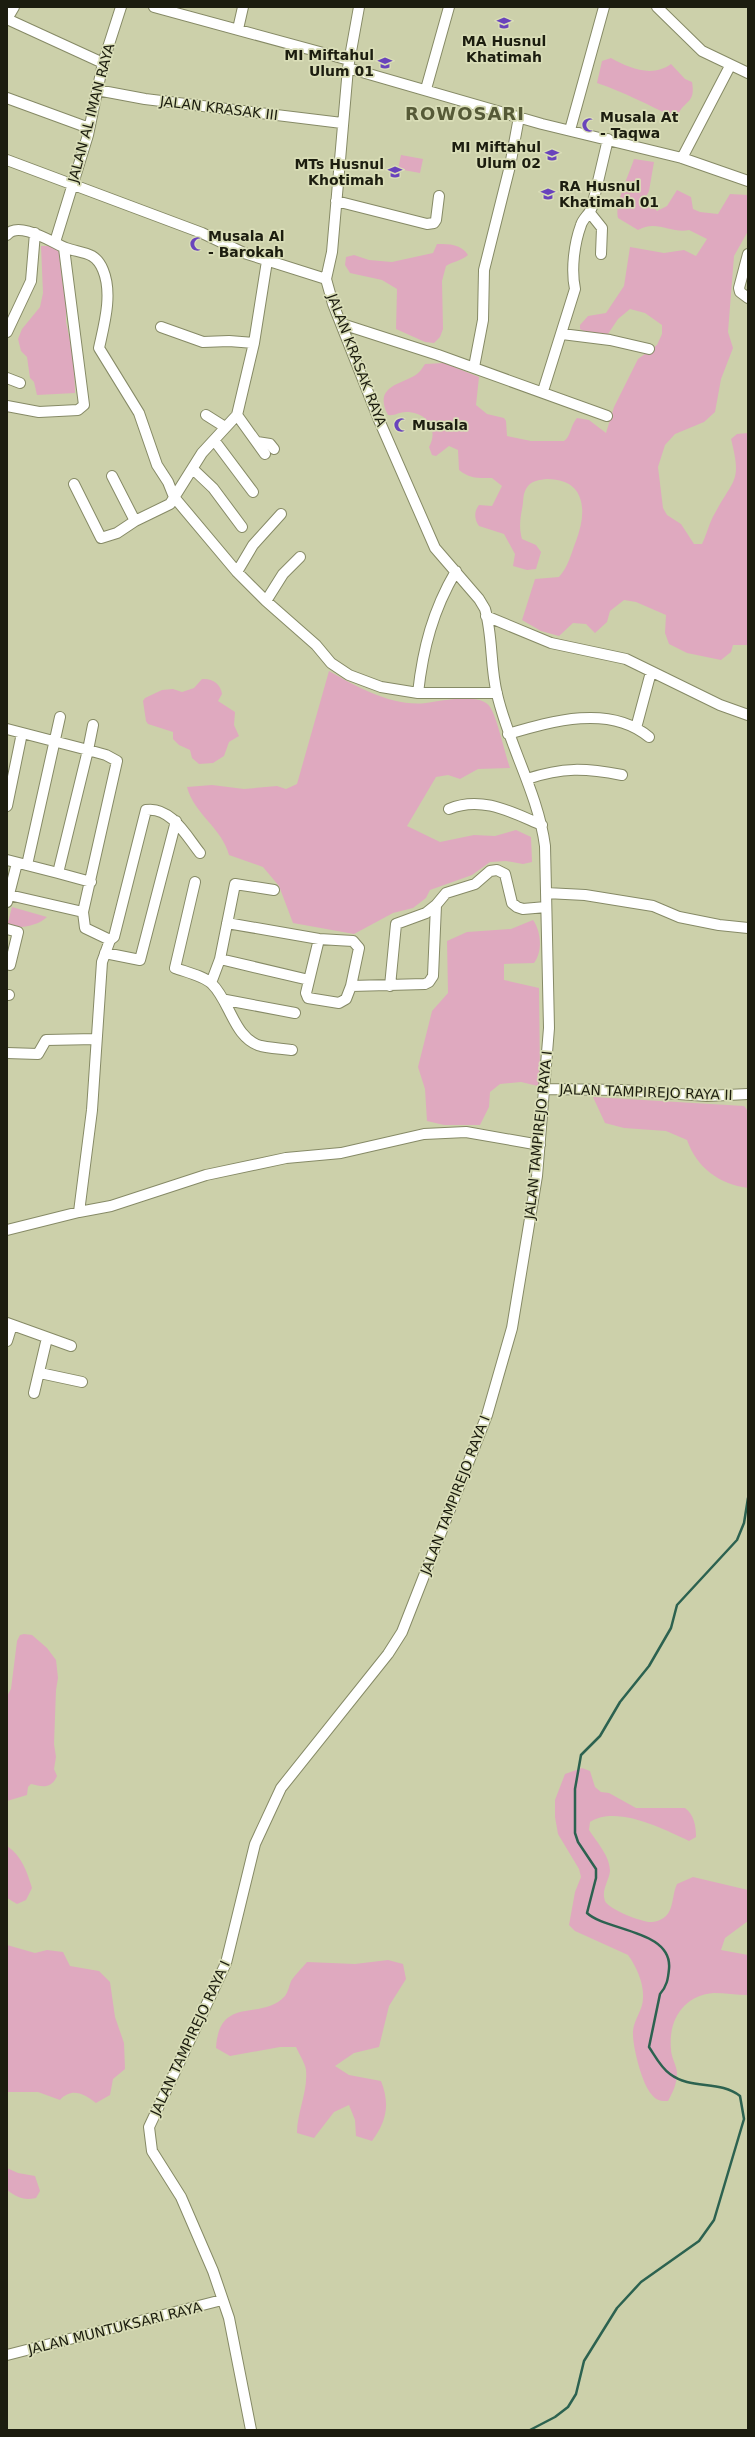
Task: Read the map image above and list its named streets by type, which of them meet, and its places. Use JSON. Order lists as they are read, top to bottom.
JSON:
{
  "streets": {
    "street": [
      "JALAN KRASAK III",
      "JALAN AL IMAN RAYA",
      "JALAN KRASAK RAYA",
      "JALAN TAMPIREJO RAYA II",
      "JALAN TAMPIREJO RAYA I",
      "JALAN MUNTUKSARI RAYA"
    ]
  },
  "crossings": [
    ["JALAN KRASAK III", "JALAN AL IMAN RAYA"],
    ["JALAN KRASAK III", "JALAN KRASAK RAYA"],
    ["JALAN KRASAK RAYA", "JALAN TAMPIREJO RAYA I"],
    ["JALAN TAMPIREJO RAYA II", "JALAN TAMPIREJO RAYA I"],
    ["JALAN TAMPIREJO RAYA I", "JALAN MUNTUKSARI RAYA"]
  ],
  "districts": ["ROWOSARI"],
  "places": {
    "school or university": [
      "MA Husnul Khatimah",
      "MI Miftahul Ulum 01",
      "MI Miftahul Ulum 02",
      "MTs Husnul Khotimah",
      "RA Husnul Khatimah 01"
    ],
    "mosque": ["Musala At - Taqwa", "Musala Al - Barokah", "Musala"]
  }
}
